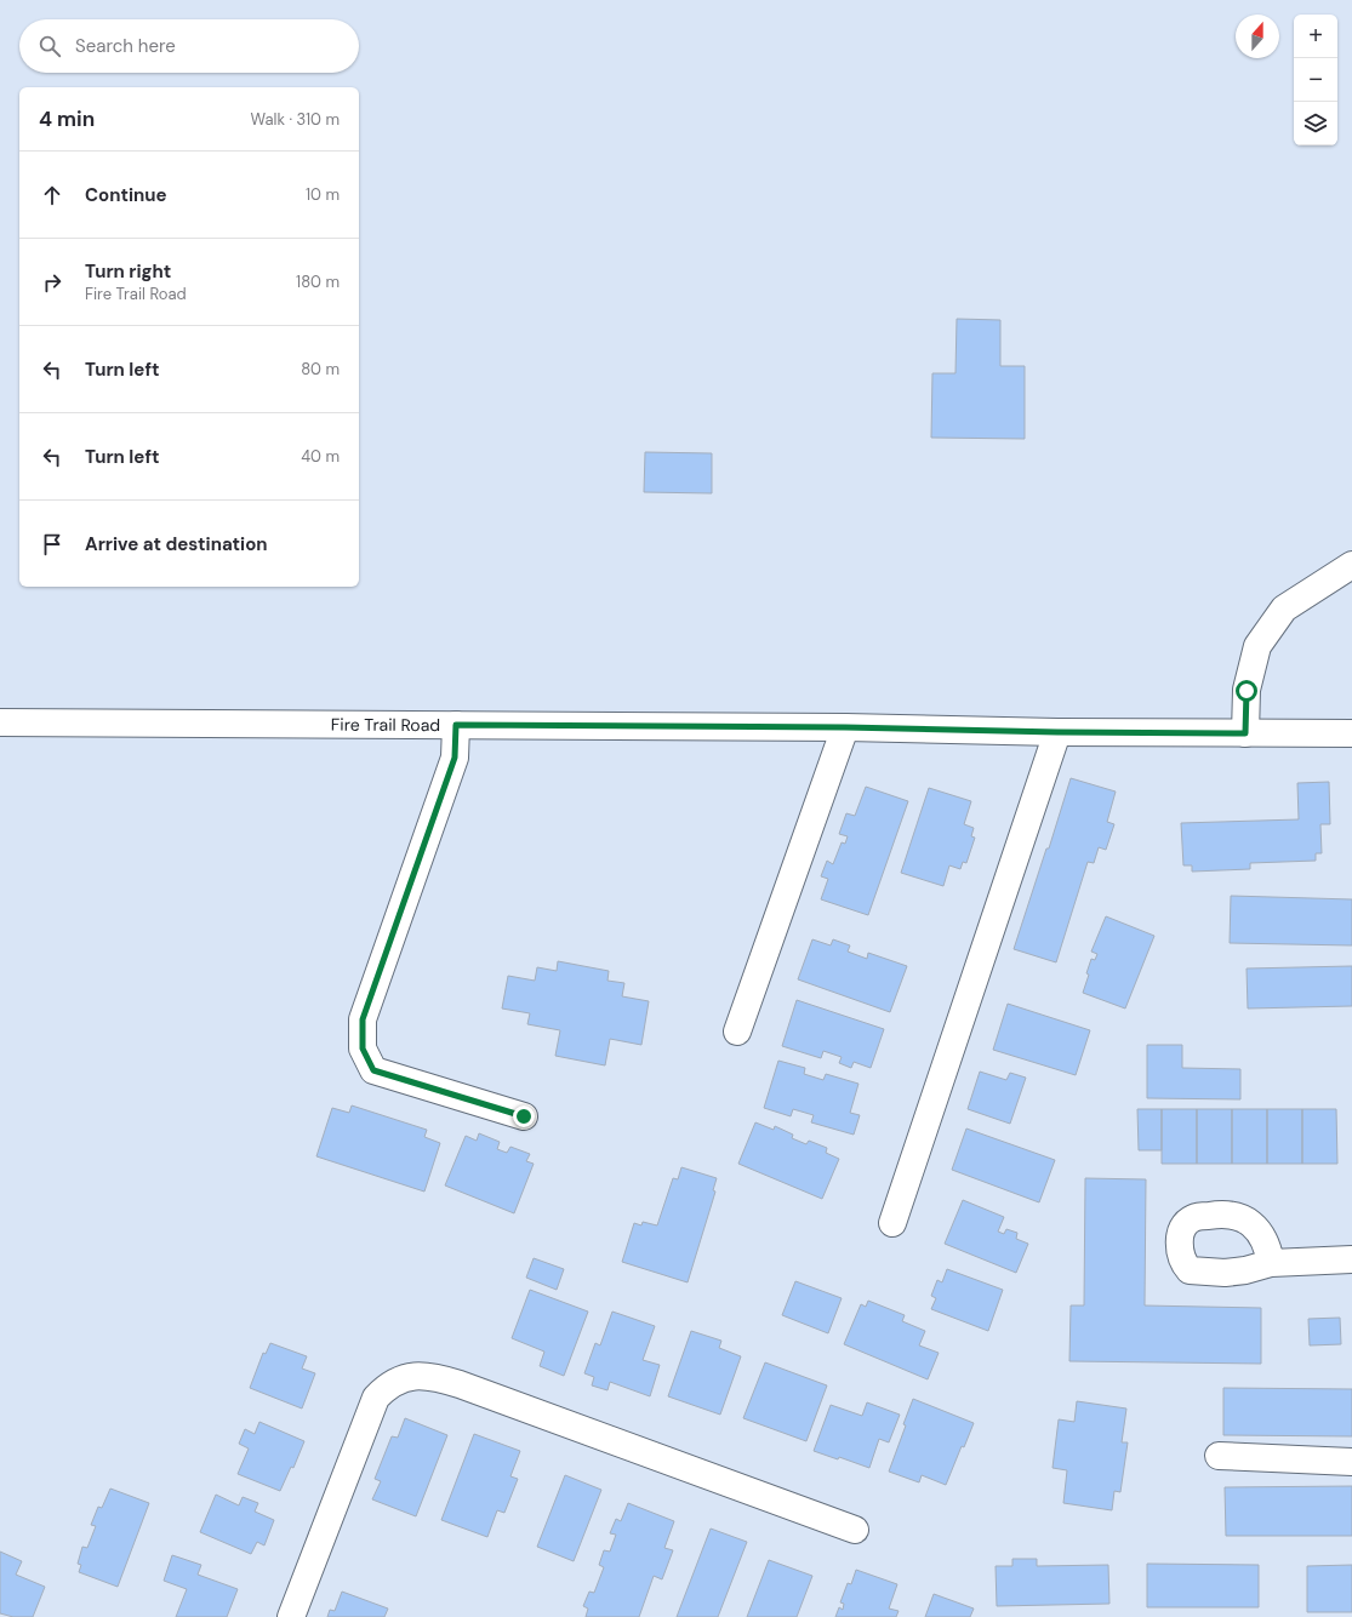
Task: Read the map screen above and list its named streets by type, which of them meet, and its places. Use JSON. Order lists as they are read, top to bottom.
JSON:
{
  "streets": {
    "street": ["Fire Trail Road"]
  },
  "north": "top",
  "page": {
    "map_buttons": ["+", "−"],
    "search": "Search here",
    "heading": ["4 min", "Walk · 310 m"],
    "list": [
      ["Continue", "10 m"],
      ["Turn right", "Fire Trail Road", "180 m"],
      ["Turn left", "80 m"],
      ["Turn left", "40 m"],
      "Arrive at destination"
    ]
  }
}
